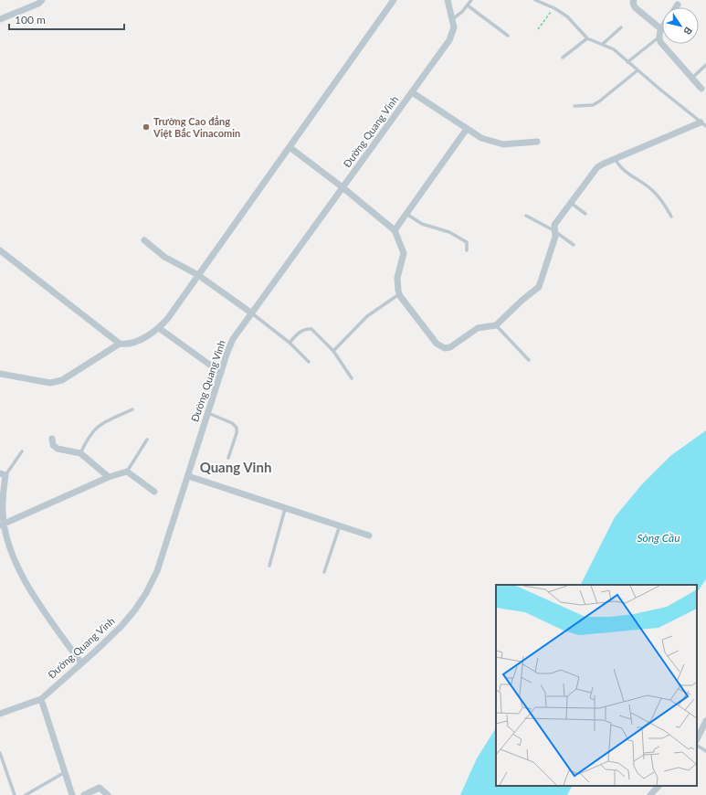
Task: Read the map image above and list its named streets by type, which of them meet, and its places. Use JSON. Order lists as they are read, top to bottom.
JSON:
{
  "streets": {
    "street": ["Đường Quang Vinh"]
  },
  "districts": ["Quang Vinh"],
  "water": ["Sông Cầu"],
  "places": ["Trường Cao đẳng Việt Bắc Vinacomin"],
  "scale_bar": "100 m",
  "north": "bottom right"
}
